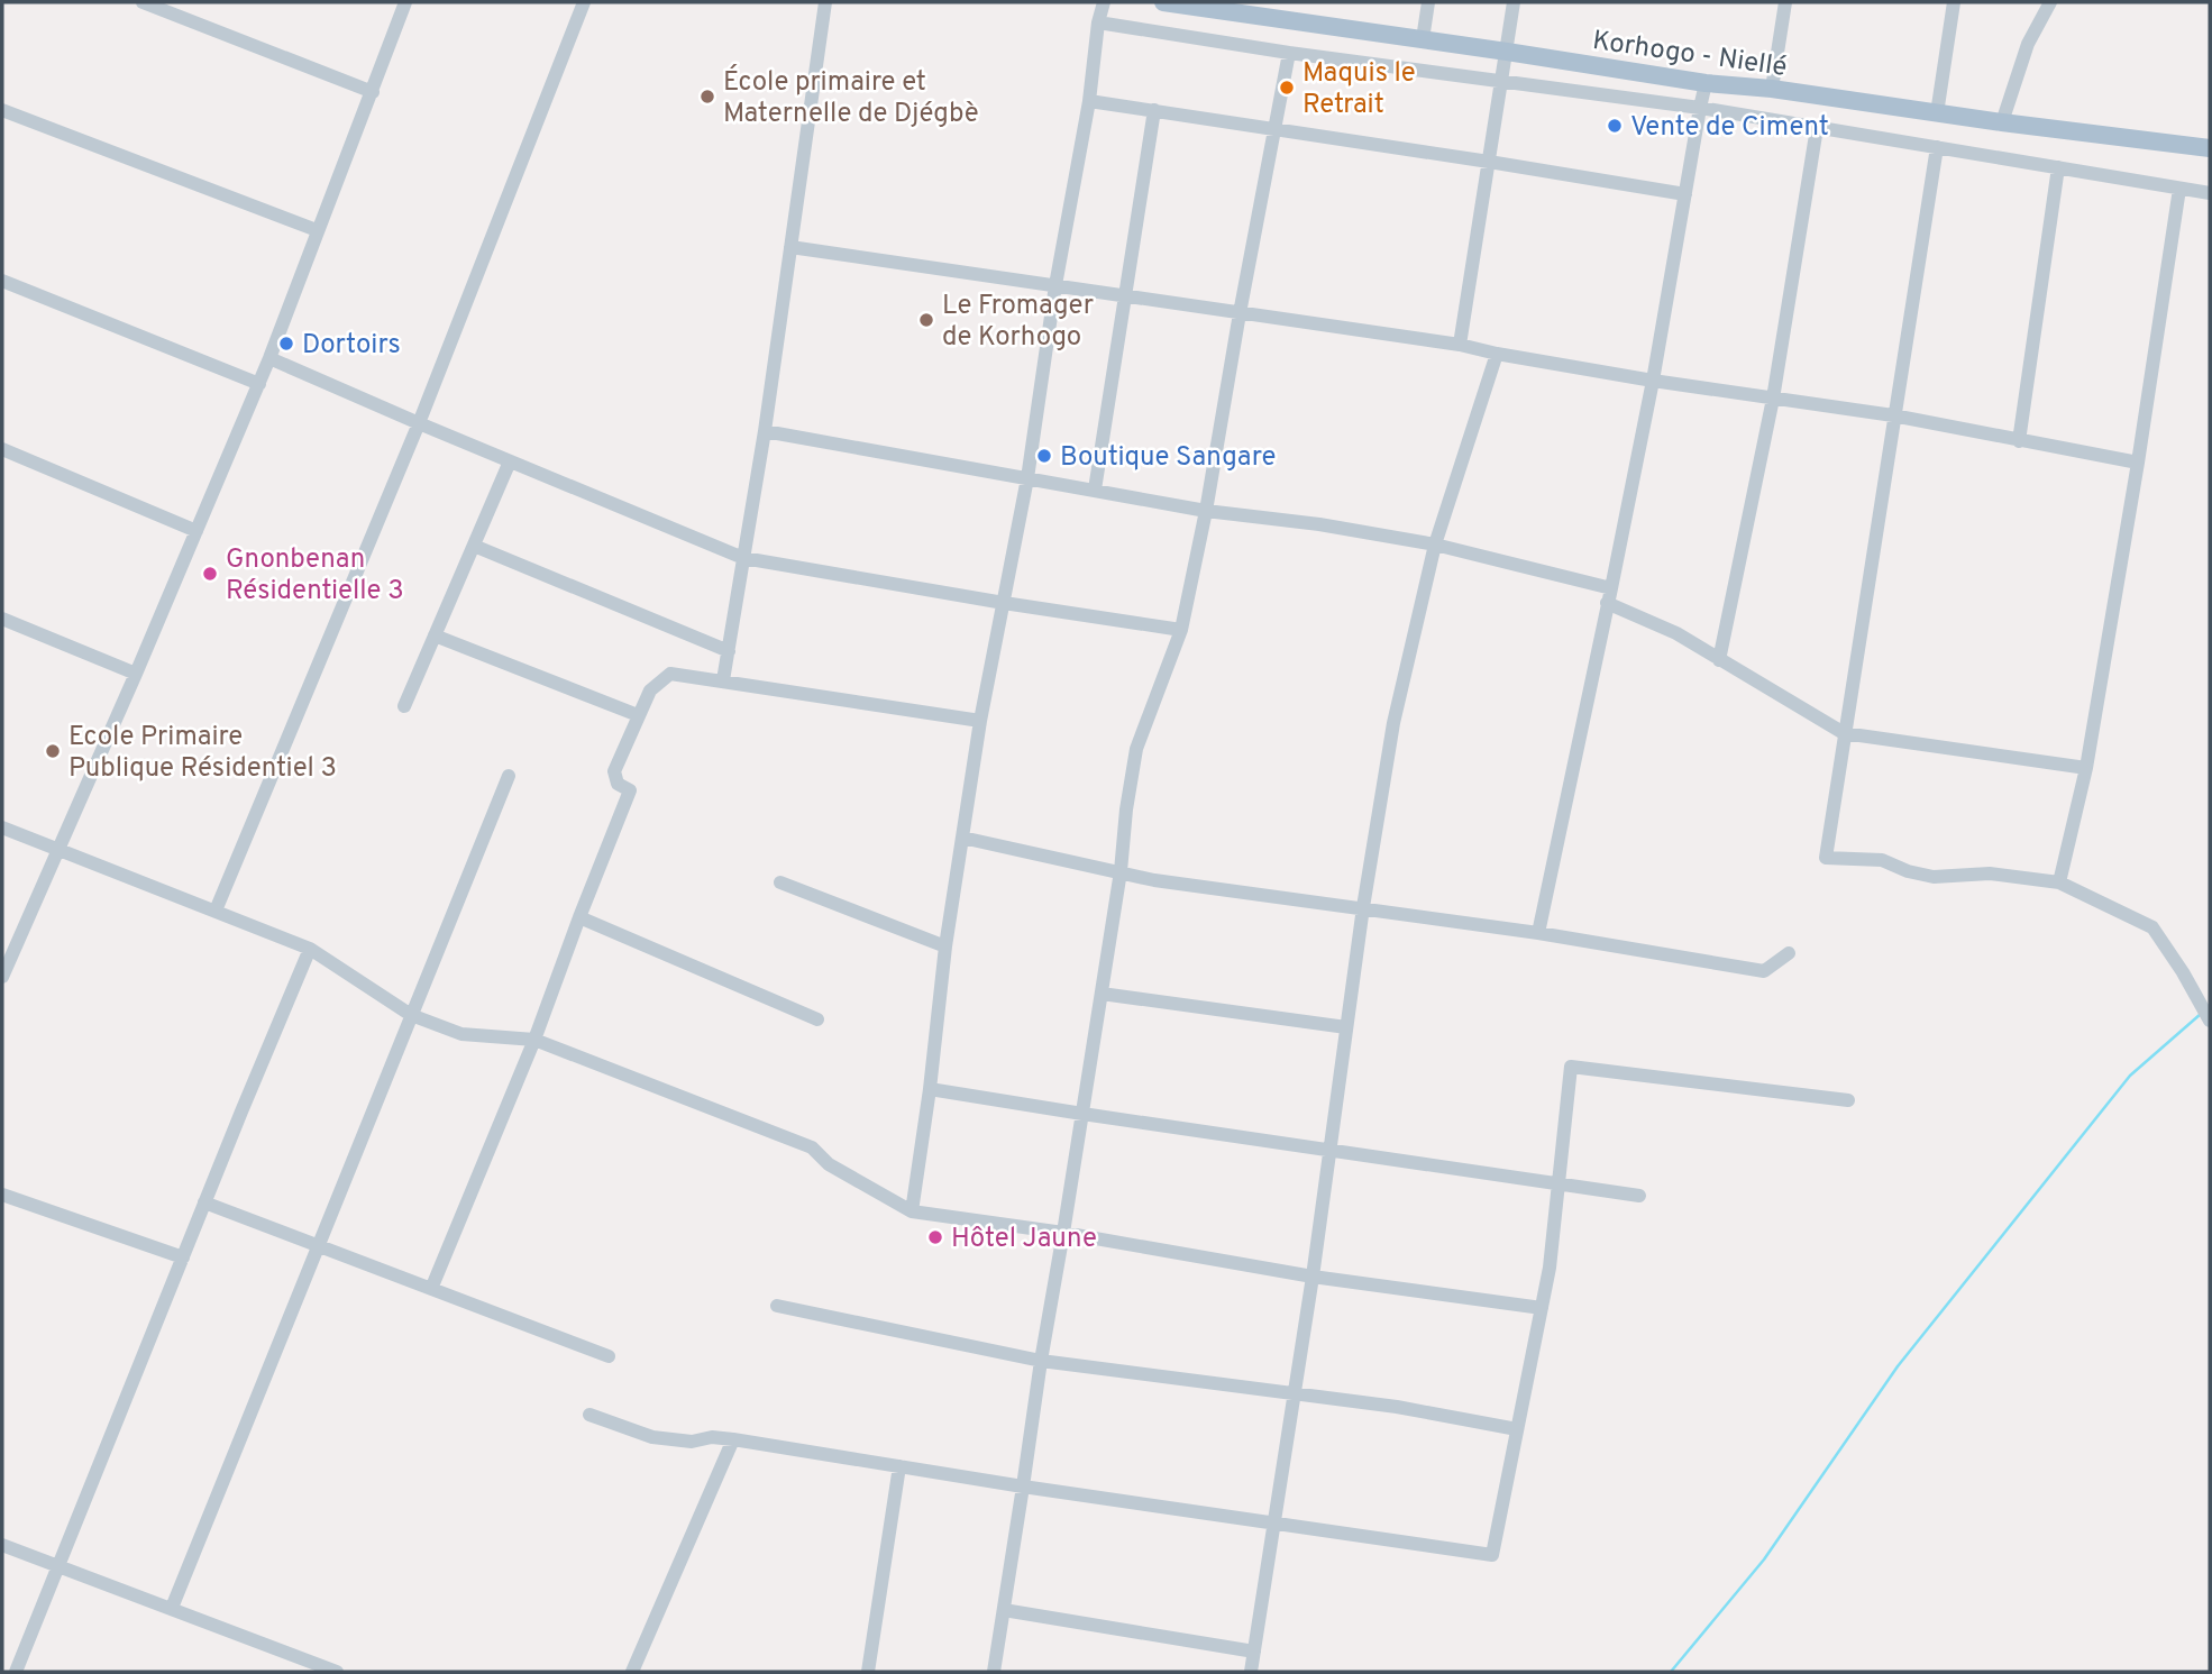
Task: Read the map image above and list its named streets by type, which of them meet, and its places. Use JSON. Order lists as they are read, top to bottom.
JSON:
{
  "streets": {
    "main road": ["Korhogo - Niellé"]
  },
  "places": [
    "Maquis le Retrait",
    "École primaire et Maternelle de Djégbè",
    "Vente de Ciment",
    "Le Fromager de Korhogo",
    "Dortoirs",
    "Boutique Sangare",
    "Gnonbenan Résidentielle 3",
    "Ecole Primaire Publique Résidentiel 3",
    "Hôtel Jaune"
  ]
}
